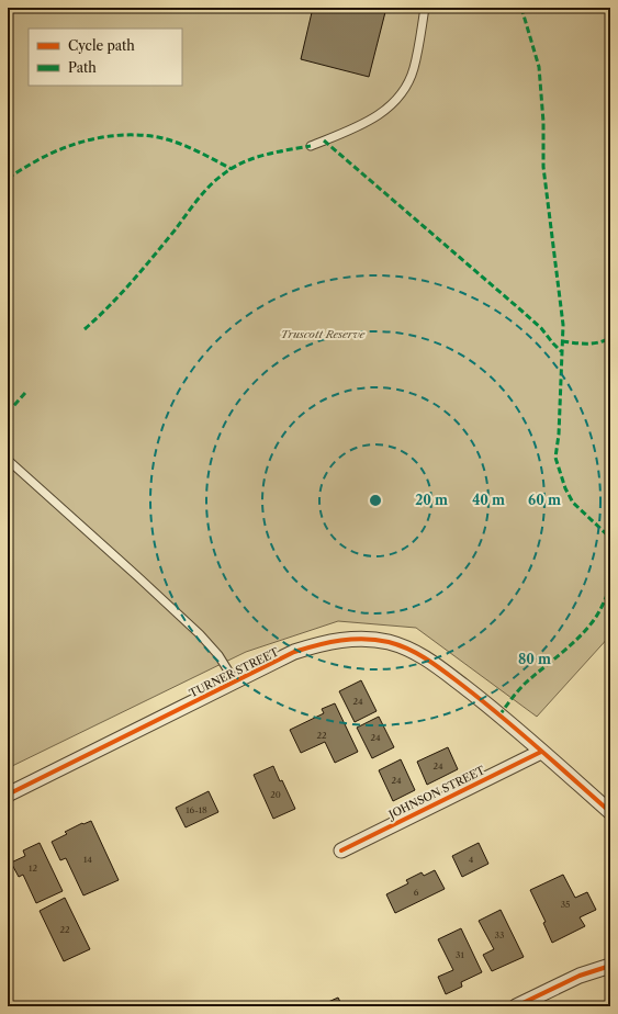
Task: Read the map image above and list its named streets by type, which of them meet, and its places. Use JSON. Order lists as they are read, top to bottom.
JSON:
{
  "streets": {
    "street": ["TURNER STREET", "JOHNSON STREET"]
  },
  "crossings": [
    ["TURNER STREET", "JOHNSON STREET"]
  ],
  "parks": ["Truscott Reserve"],
  "house_numbers": [
    "24",
    "22",
    "24",
    "24",
    "24",
    "20",
    "16-18",
    "14",
    "4",
    "12",
    "6",
    "35",
    "22",
    "33",
    "31"
  ],
  "legend": ["Cycle path", "Path"],
  "rings": [
    "20 m",
    "40 m",
    "60 m",
    "80 m"
  ]
}
